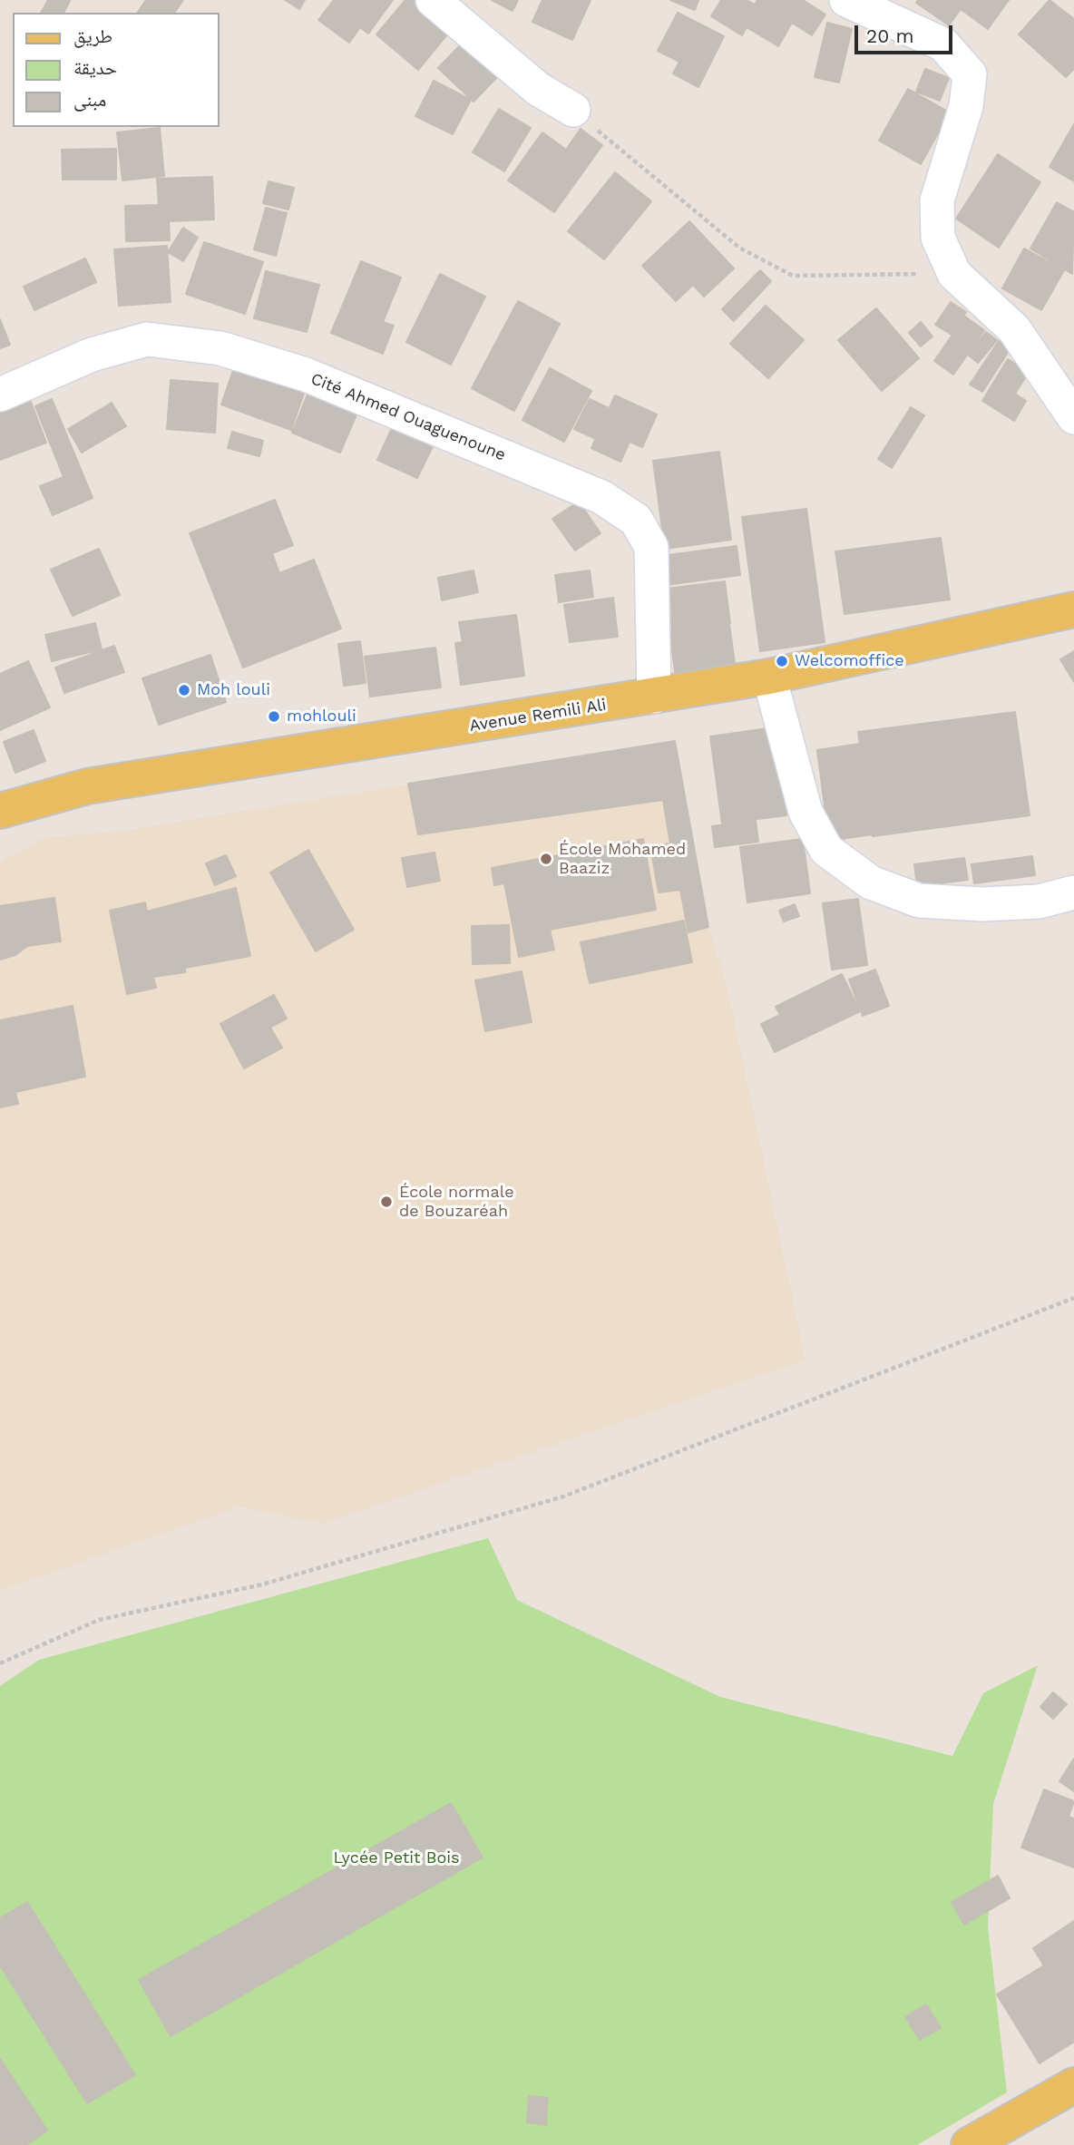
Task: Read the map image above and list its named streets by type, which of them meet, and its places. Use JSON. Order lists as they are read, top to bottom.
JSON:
{
  "streets": {
    "main road": ["Avenue Remili Ali"],
    "street": ["Cité Ahmed Ouaguenoune"]
  },
  "crossings": [
    ["Cité Ahmed Ouaguenoune", "Avenue Remili Ali"]
  ],
  "parks": ["Lycée Petit Bois"],
  "places": [
    "Welcomoffice",
    "Moh louli",
    "mohlouli",
    "École Mohamed Baaziz",
    "École normale de Bouzaréah"
  ],
  "legend": ["طريق", "حديقة", "مبنى"],
  "scale_bar": "20 m"
}
